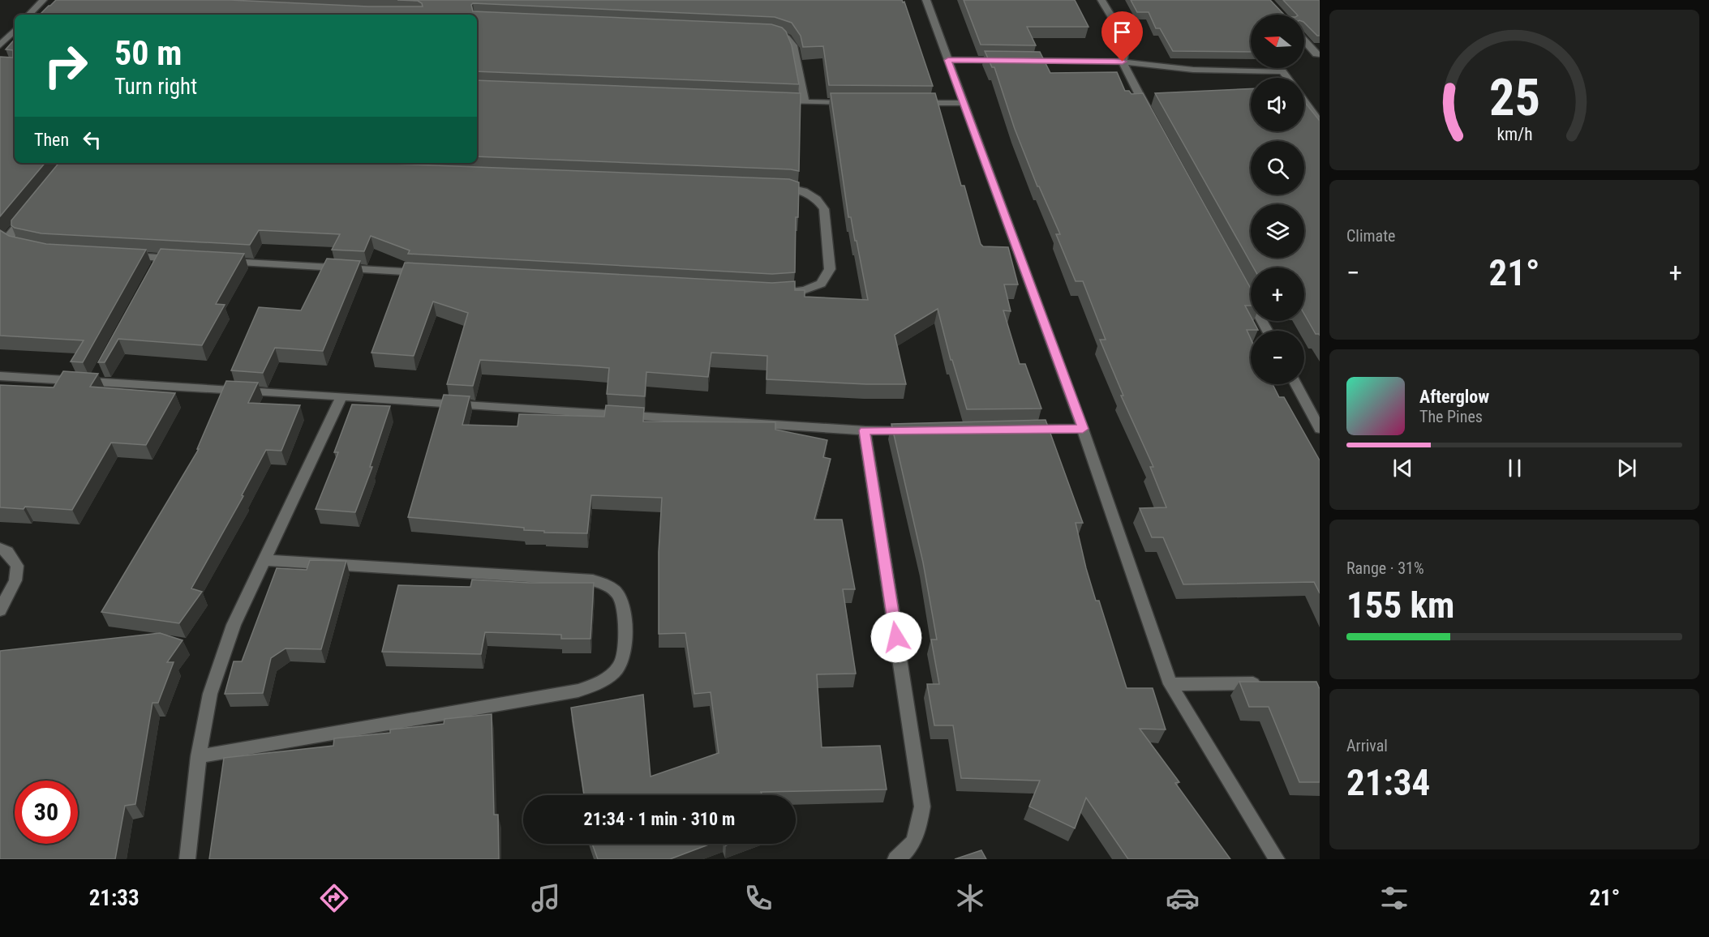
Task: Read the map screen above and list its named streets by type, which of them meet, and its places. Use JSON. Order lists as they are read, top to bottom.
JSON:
{
  "north": "left",
  "page": {
    "map_buttons": ["+", "−"],
    "turn": ["50 m", "Turn right"],
    "then": "Then",
    "tile": [
      "Climate",
      ["Range · 31%", "155 km"],
      ["Arrival", "21:34"]
    ],
    "heat": ["−", "21°", "+"],
    "song": ["Afterglow", "The Pines"],
    "limit": "30",
    "trip": "21:34 · 1 min · 310 m",
    "tabs": ["21:33", "21°"],
    "gauge": ["25", "km/h"]
  }
}
